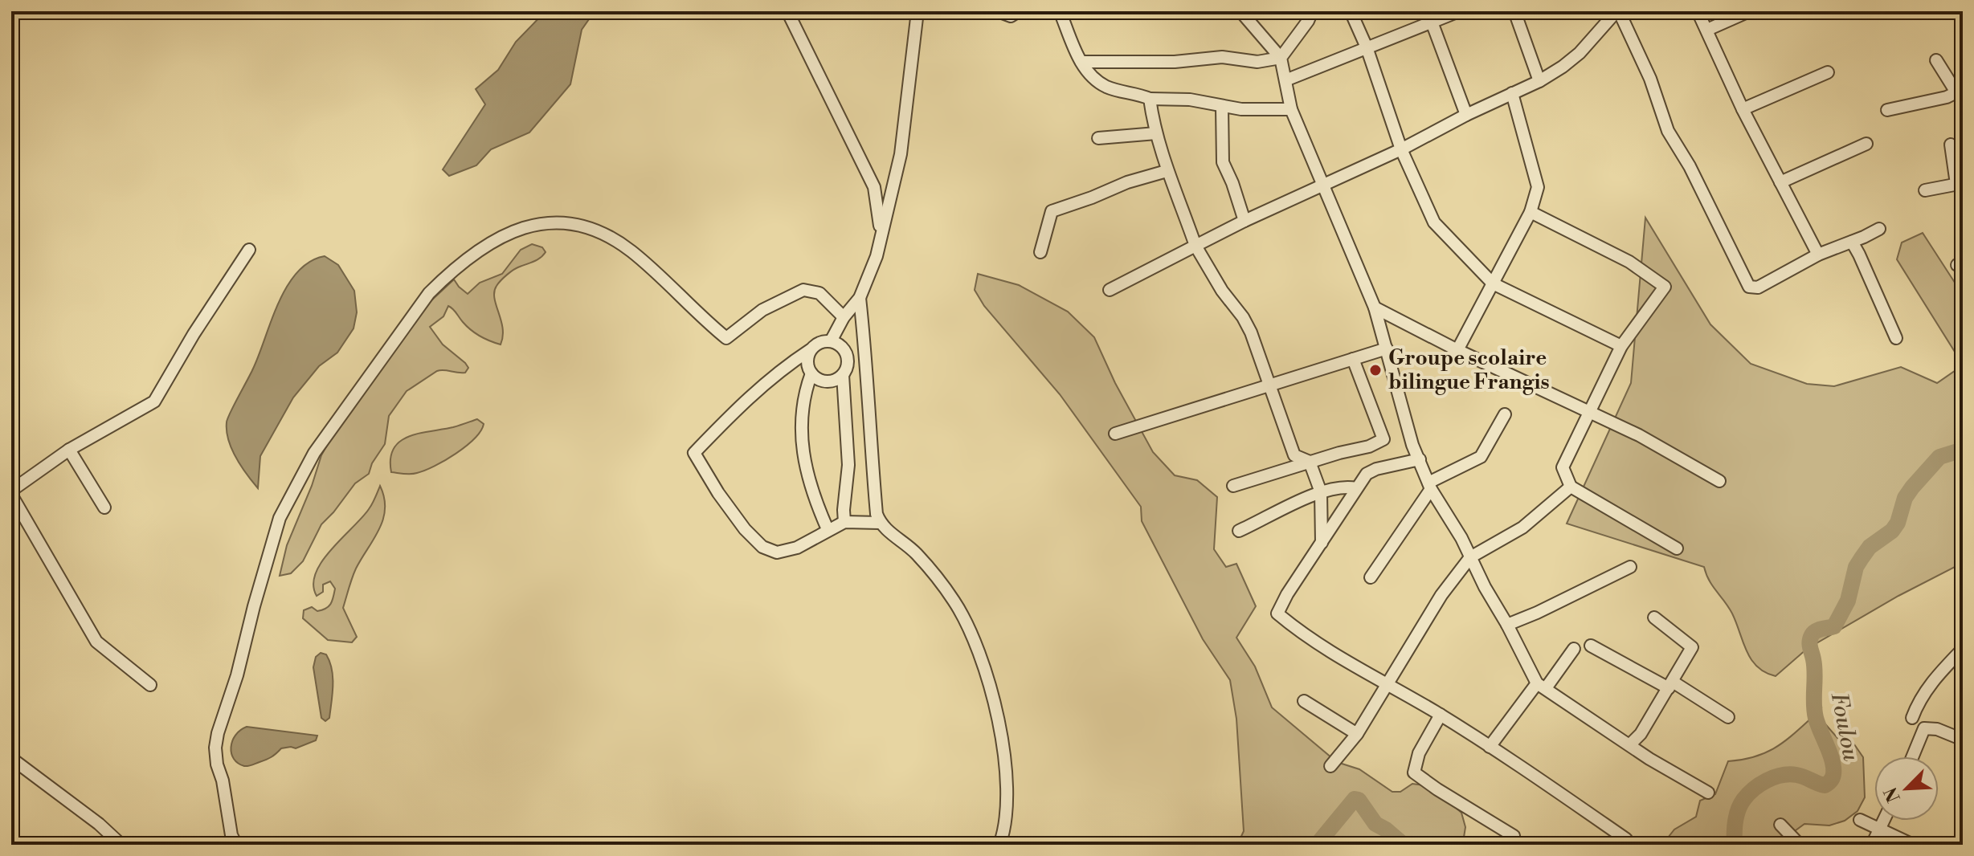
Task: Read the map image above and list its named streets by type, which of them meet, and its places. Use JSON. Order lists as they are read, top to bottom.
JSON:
{
  "water": ["Foulou"],
  "places": ["Groupe scolaire bilingue Frangis"],
  "north": "bottom left"
}
